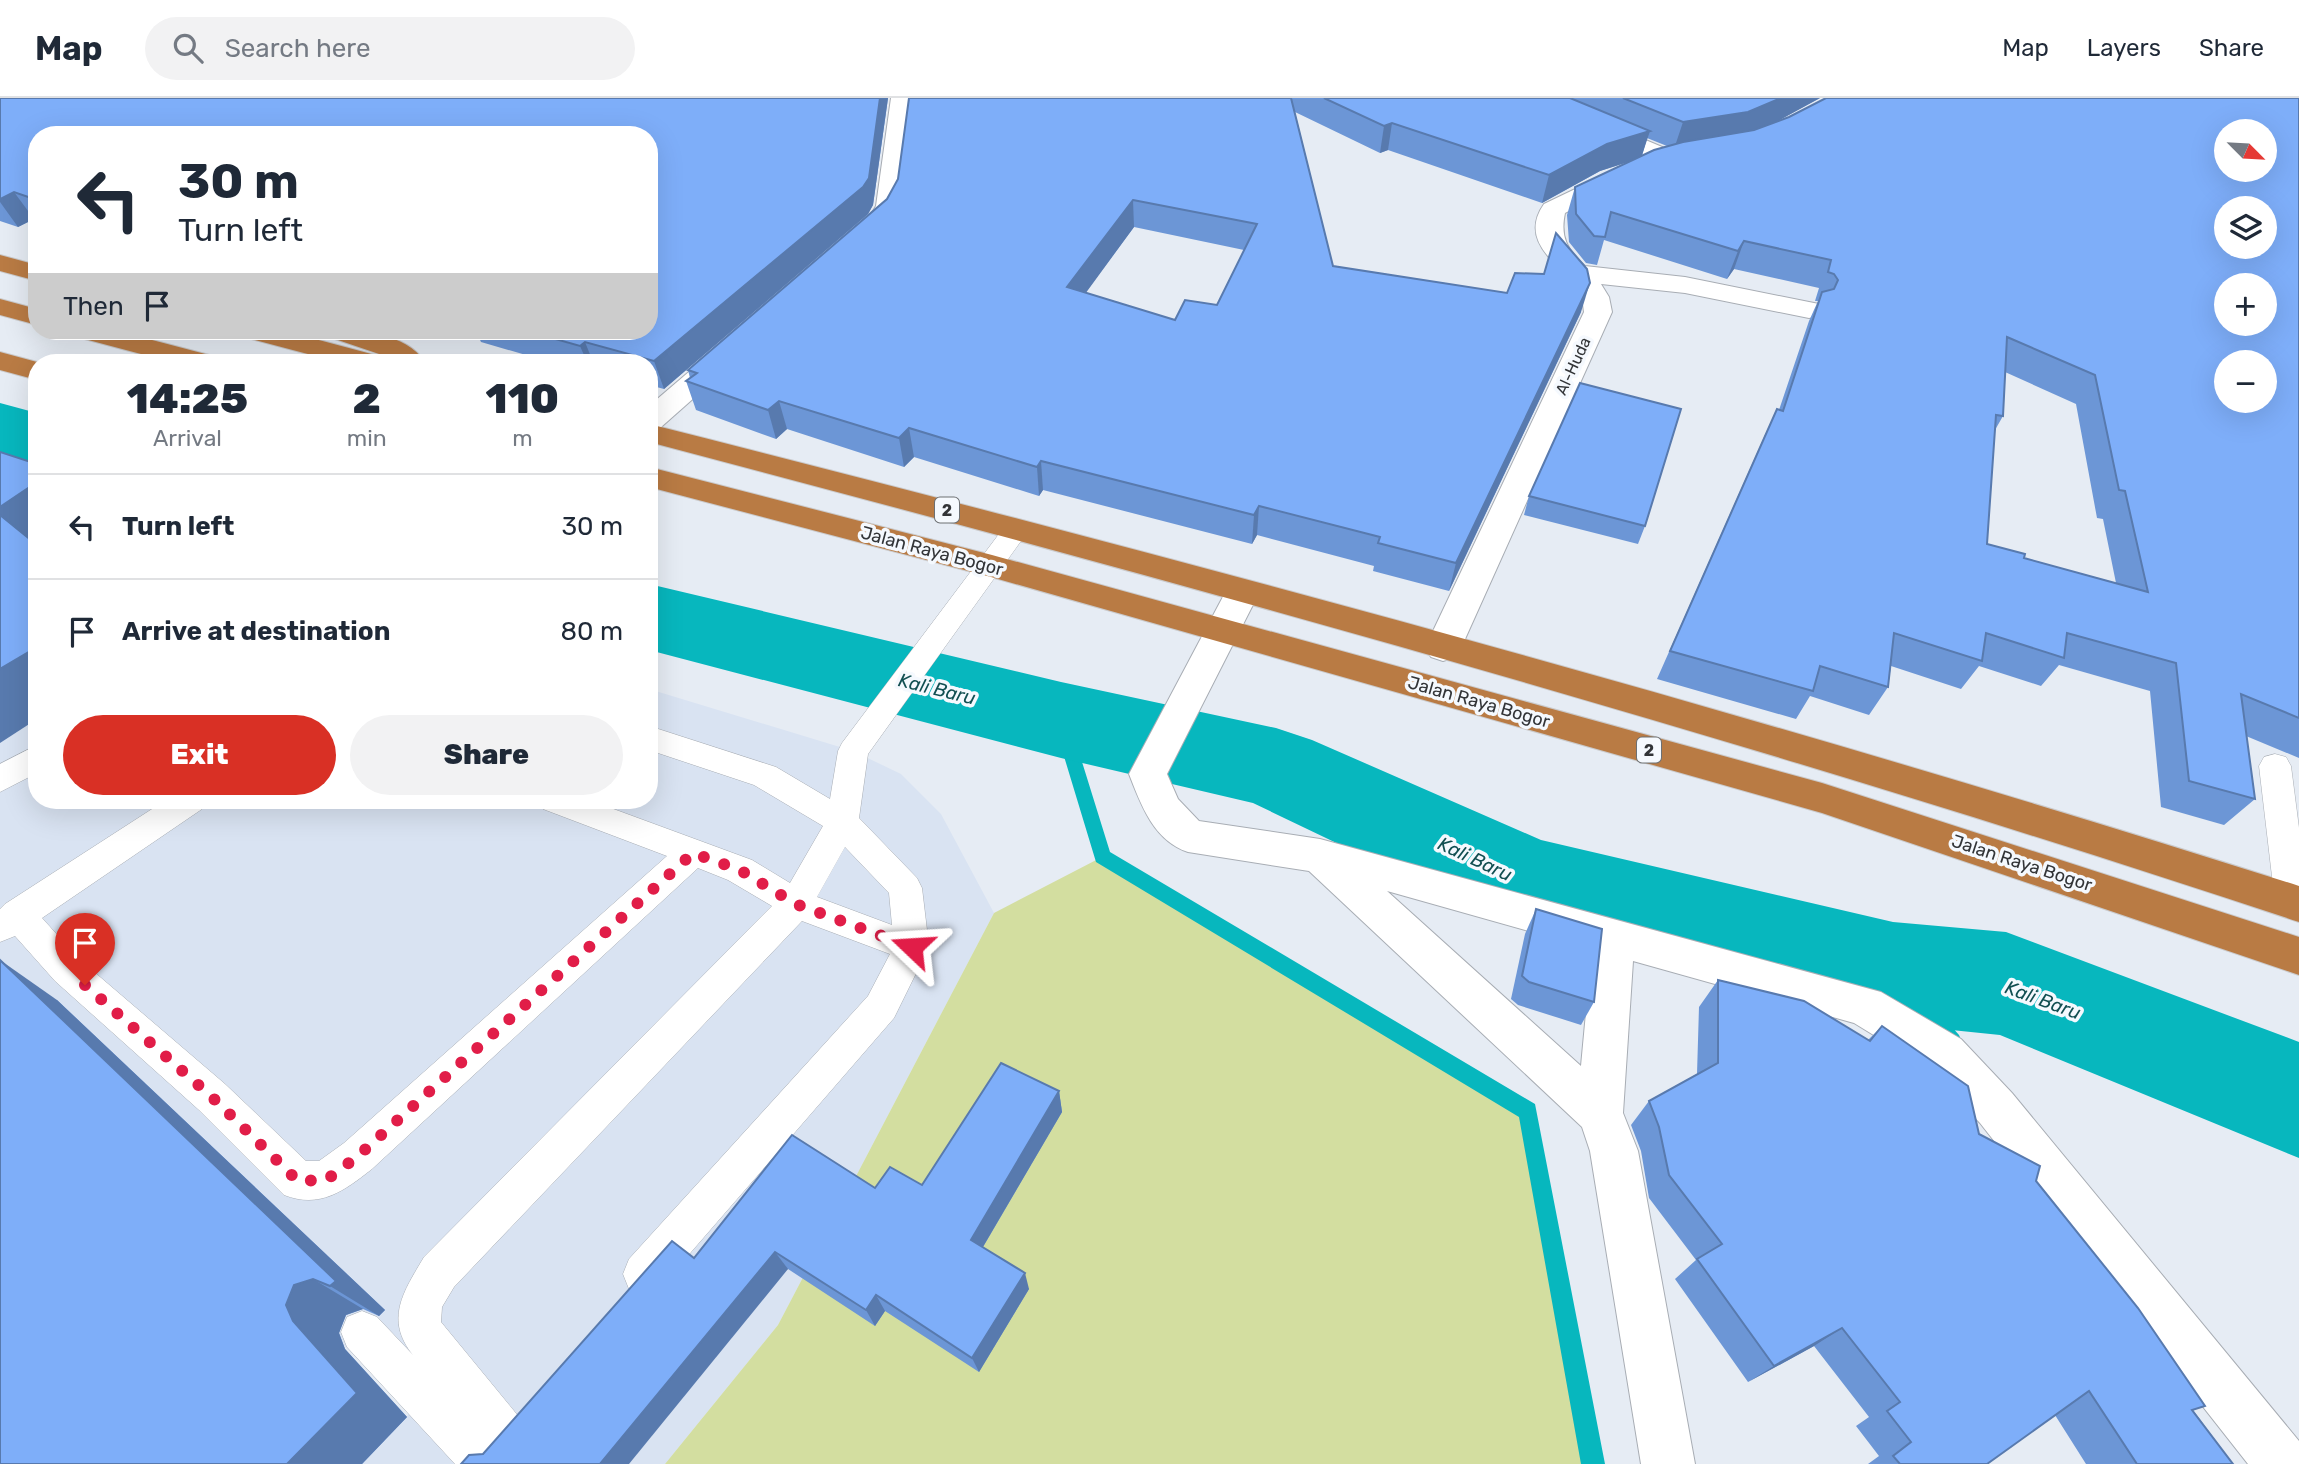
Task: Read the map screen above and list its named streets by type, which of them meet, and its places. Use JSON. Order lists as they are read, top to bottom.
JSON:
{
  "streets": {
    "highway": ["2", "Jalan Raya Bogor"],
    "street": ["Al-Huda"]
  },
  "crossings": [
    ["Al-Huda", "2"]
  ],
  "water": ["Kali Baru"],
  "north": "bottom right",
  "page": {
    "header": "Map",
    "search": "Search here",
    "nav": ["Map", "Layers", "Share"],
    "map_buttons": ["+", "−"],
    "turn": ["30 m", "Turn left"],
    "then": "Then",
    "eta": [
      "14:25",
      "Arrival",
      "2",
      "min",
      "110",
      "m"
    ],
    "list": [
      {
        "name": "Turn left",
        "value": "30 m"
      },
      {
        "name": "Arrive at destination",
        "value": "80 m"
      }
    ],
    "buttons": ["Exit", "Share"]
  }
}
